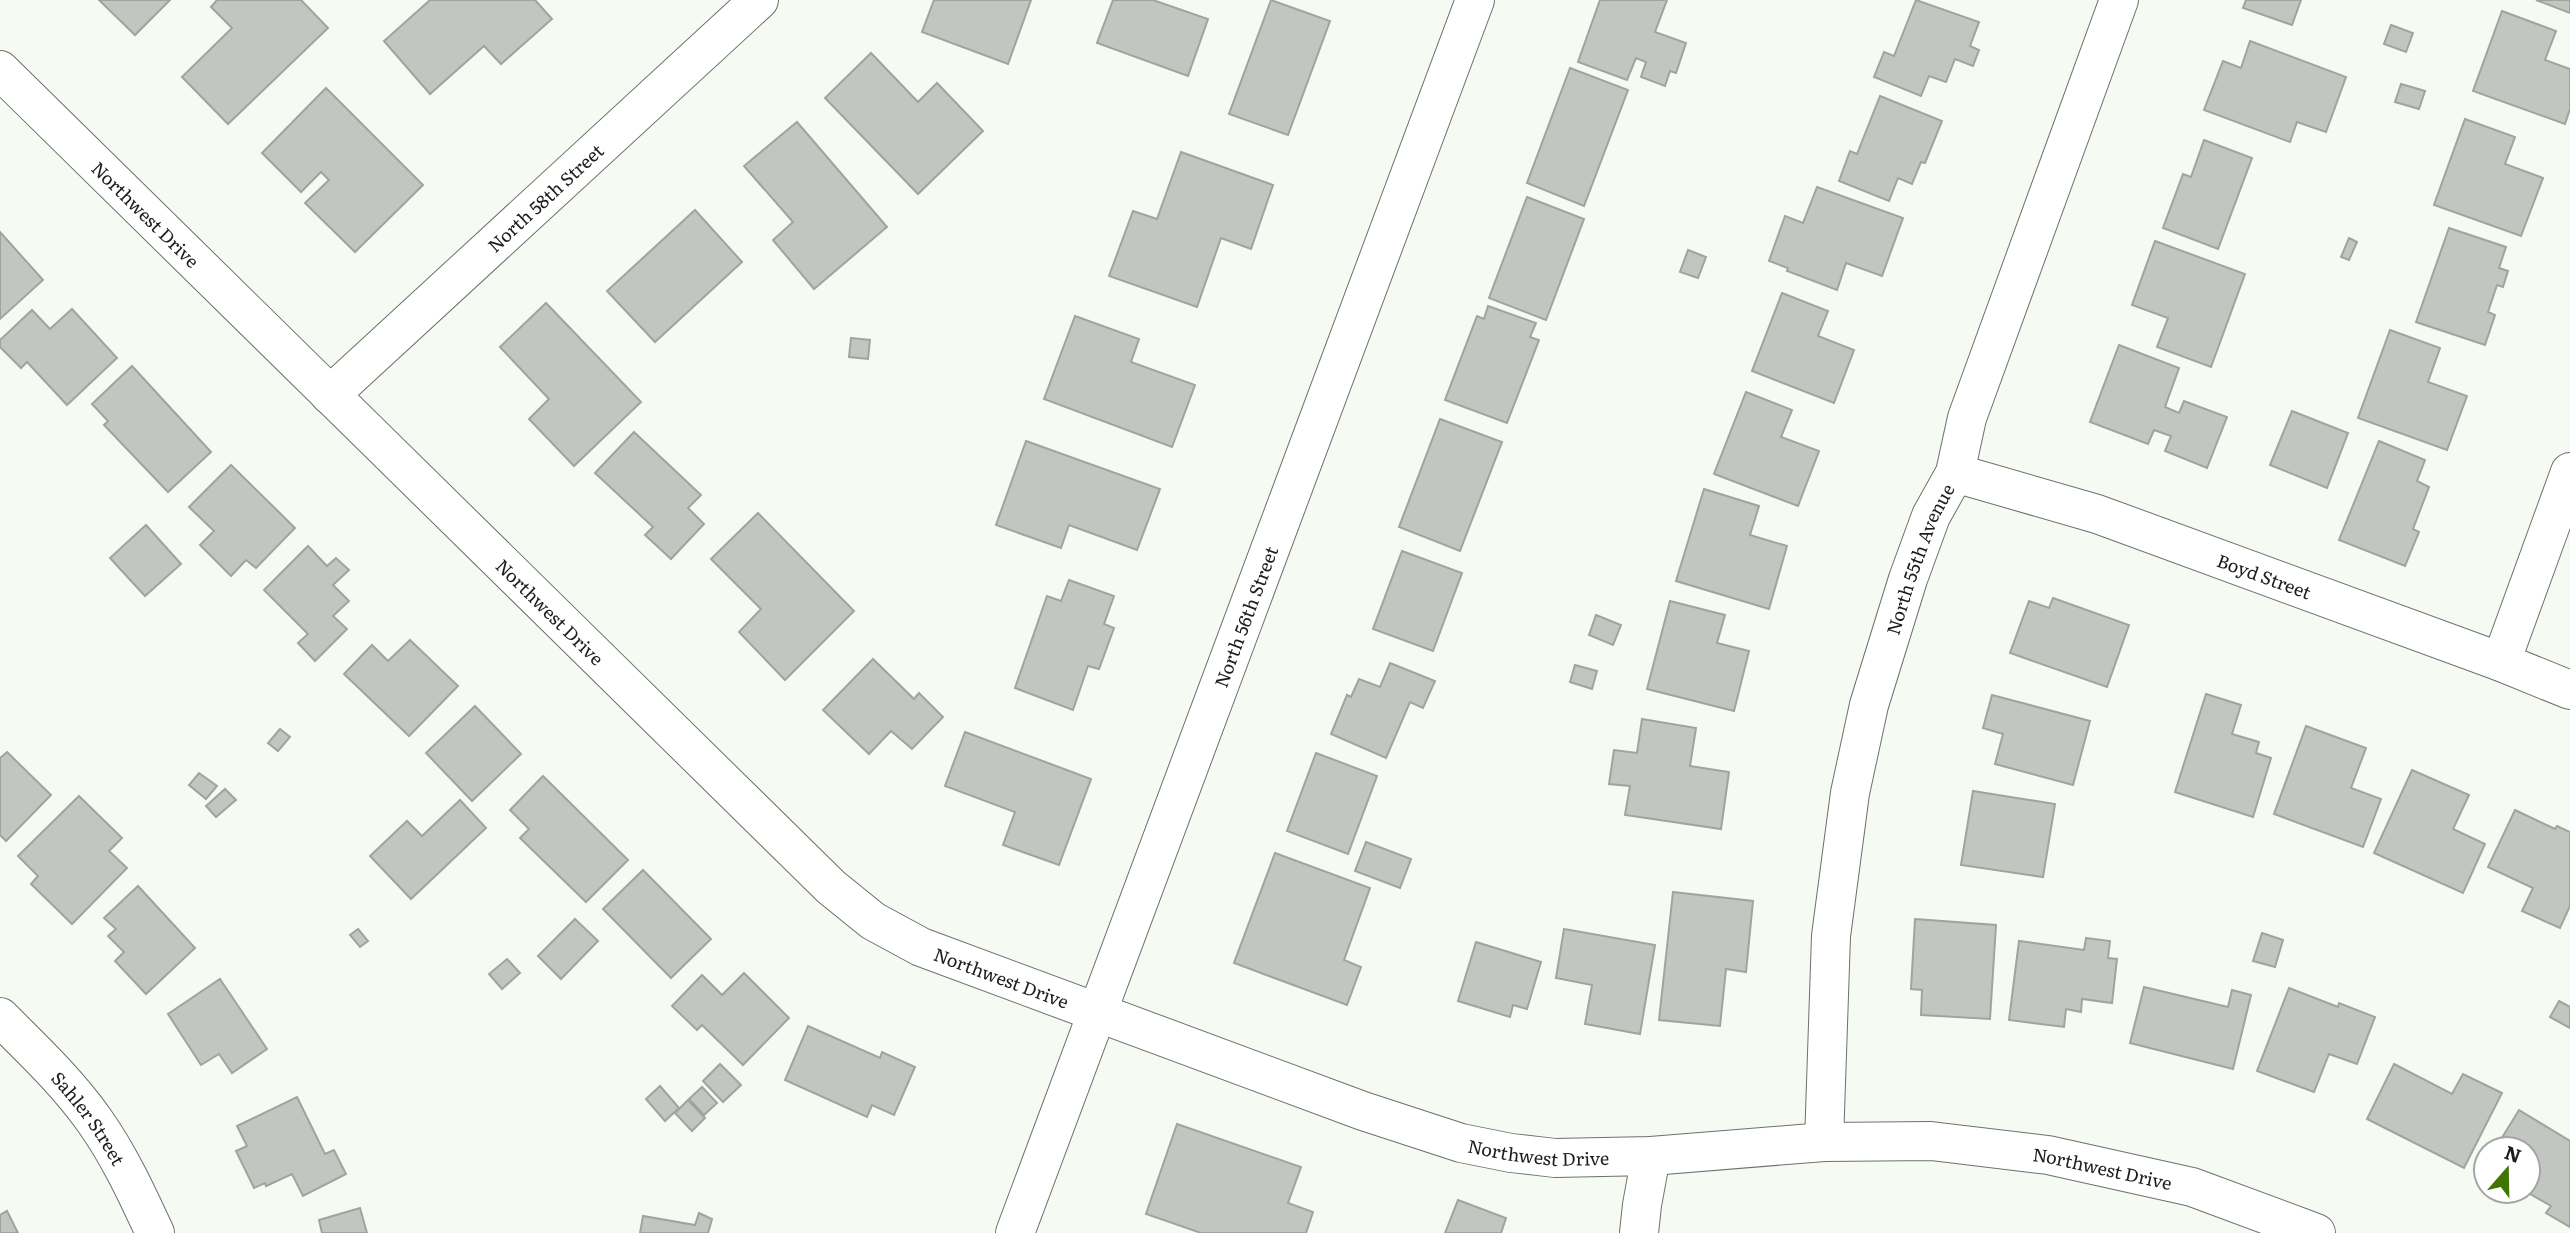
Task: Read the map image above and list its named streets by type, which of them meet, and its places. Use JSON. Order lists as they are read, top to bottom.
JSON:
{
  "streets": {
    "street": [
      "North 58th Street",
      "Northwest Drive",
      "North 55th Avenue",
      "Boyd Street",
      "North 56th Street",
      "Sahler Street"
    ]
  },
  "crossings": [
    ["North 58th Street", "Northwest Drive"],
    ["Northwest Drive", "North 55th Avenue"],
    ["Northwest Drive", "North 56th Street"],
    ["North 55th Avenue", "Boyd Street"]
  ],
  "north": "top"
}
